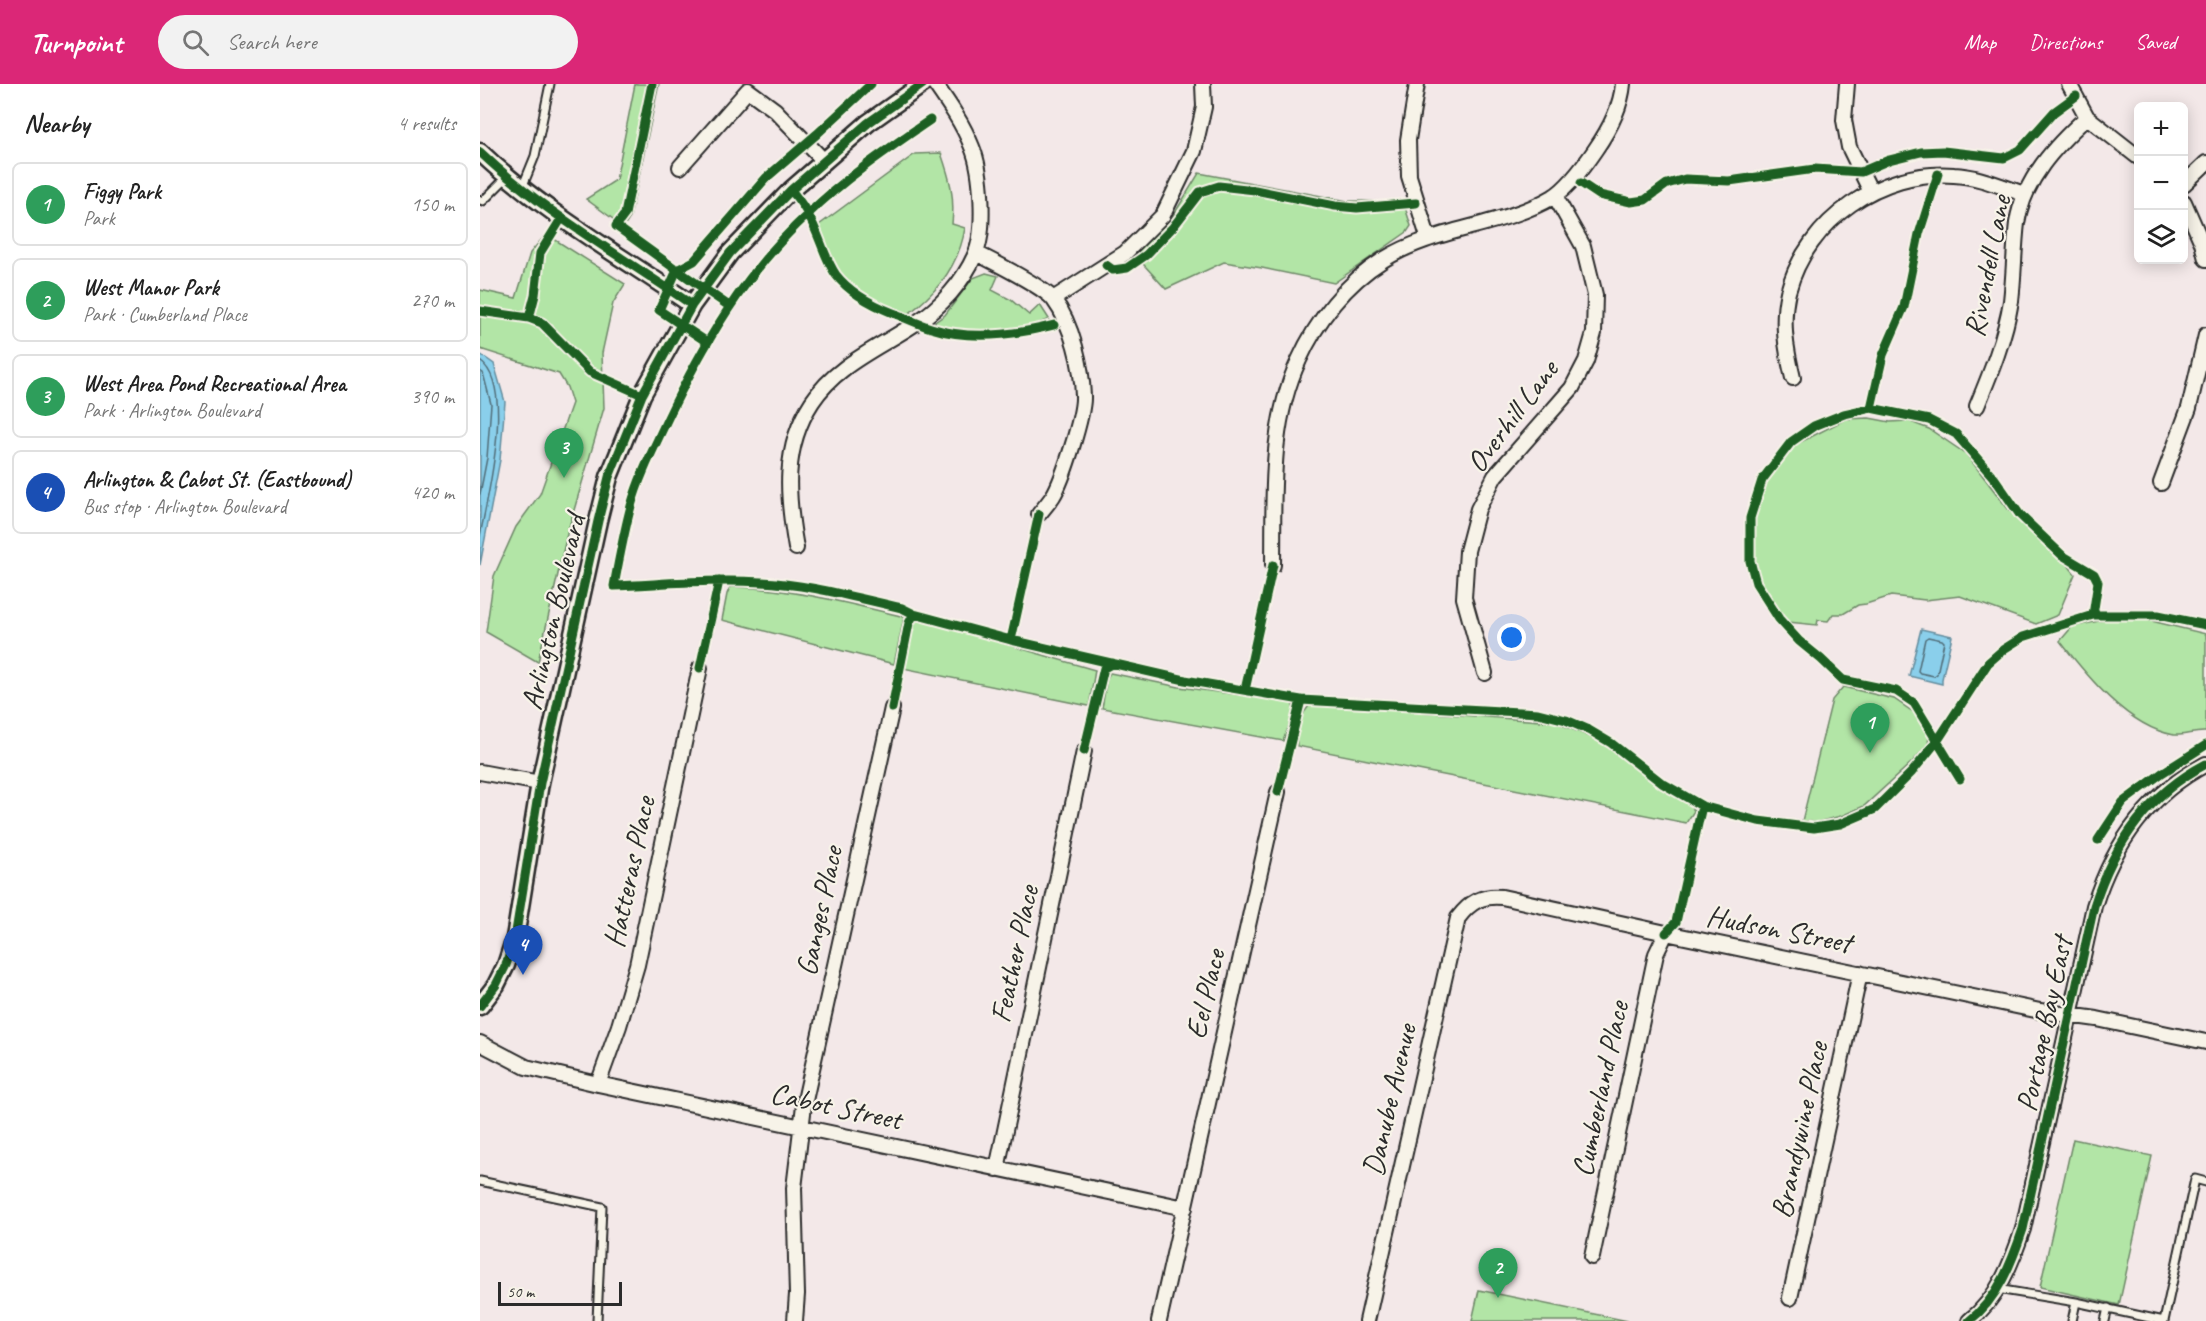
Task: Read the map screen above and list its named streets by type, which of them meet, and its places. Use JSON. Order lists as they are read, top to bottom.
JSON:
{
  "streets": {
    "street": [
      "Rivendell Lane",
      "Overhill Lane",
      "Arlington Boulevard",
      "Hatteras Place",
      "Ganges Place",
      "Hudson Street",
      "Feather Place",
      "Eel Place",
      "Portage Bay East",
      "Cumberland Place",
      "Danube Avenue",
      "Cabot Street",
      "Brandywine Place"
    ]
  },
  "crossings": [
    ["Hatteras Place", "Cabot Street"],
    ["Ganges Place", "Cabot Street"],
    ["Hudson Street", "Portage Bay East"],
    ["Hudson Street", "Cumberland Place"],
    ["Hudson Street", "Danube Avenue"],
    ["Hudson Street", "Brandywine Place"],
    ["Feather Place", "Cabot Street"],
    ["Eel Place", "Cabot Street"]
  ],
  "scale_bar": "50 m",
  "page": {
    "header": "Turnpoint",
    "search": "Search here",
    "nav": ["Map", "Directions", "Saved"],
    "heading": ["Nearby", "4 results"],
    "map_buttons": ["+", "−"],
    "list": [
      {
        "mark": "1",
        "name": "Figgy Park",
        "note": "Park",
        "value": "150 m"
      },
      {
        "mark": "2",
        "name": "West Manor Park",
        "note": "Park · Cumberland Place",
        "value": "270 m"
      },
      {
        "mark": "3",
        "name": "West Area Pond Recreational Area",
        "note": "Park · Arlington Boulevard",
        "value": "390 m"
      },
      {
        "mark": "4",
        "name": "Arlington & Cabot St. (Eastbound)",
        "note": "Bus stop · Arlington Boulevard",
        "value": "420 m"
      }
    ],
    "pins": [
      "3",
      "1",
      "4",
      "2"
    ],
    "scale": "50 m"
  }
}
